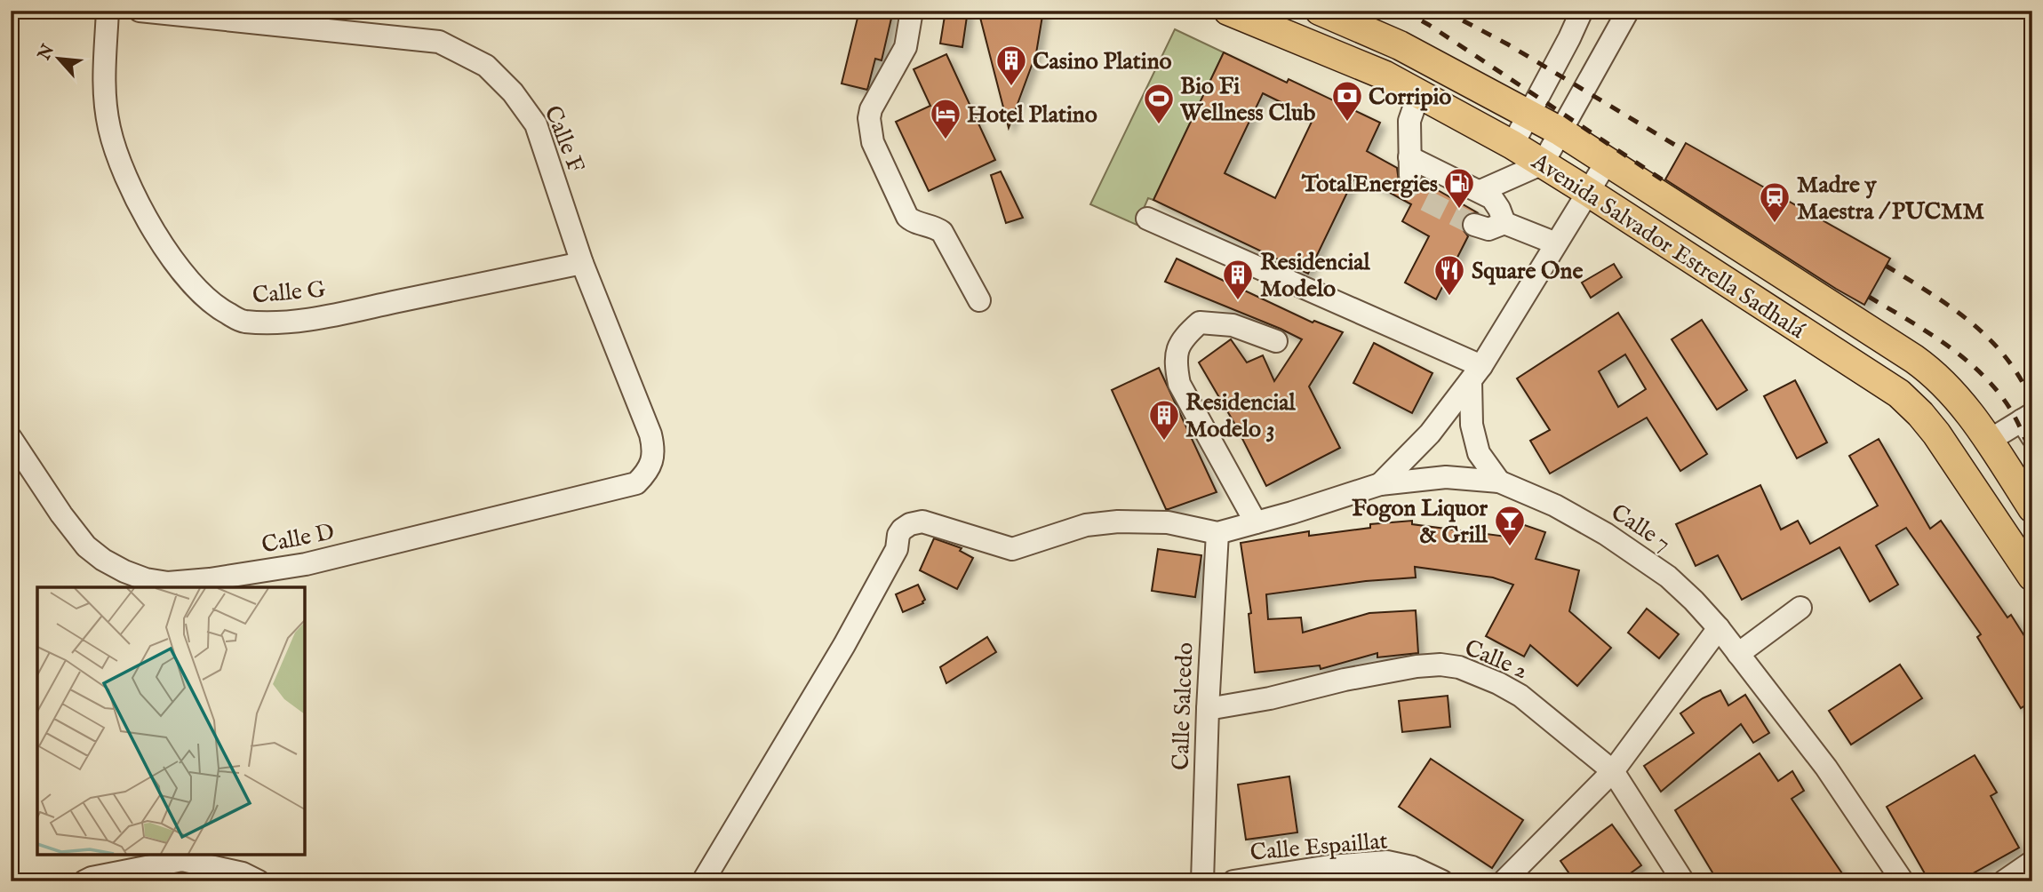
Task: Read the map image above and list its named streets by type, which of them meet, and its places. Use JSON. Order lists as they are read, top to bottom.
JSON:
{
  "streets": {
    "main road": ["Avenida Salvador Estrella Sadhalá"],
    "street": [
      "Calle F",
      "Calle G",
      "Calle 7",
      "Calle D",
      "Calle 2",
      "Calle Salcedo",
      "Calle Espaillat"
    ]
  },
  "crossings": [
    ["Calle F", "Calle G"],
    ["Calle F", "Calle D"],
    ["Calle 7", "Calle Salcedo"],
    ["Calle 2", "Calle Salcedo"]
  ],
  "places": {
    "building": ["Casino Platino", "Residencial Modelo", "Residencial Modelo 3"],
    "bank": ["Corripio"],
    "sports": ["Bio Fi Wellness Club"],
    "hotel": ["Hotel Platino"],
    "fuel station": ["TotalEnergies"],
    "station": ["Madre y Maestra / PUCMM"],
    "restaurant": ["Square One"],
    "bar": ["Fogon Liquor & Grill"]
  },
  "north": "top left"
}
